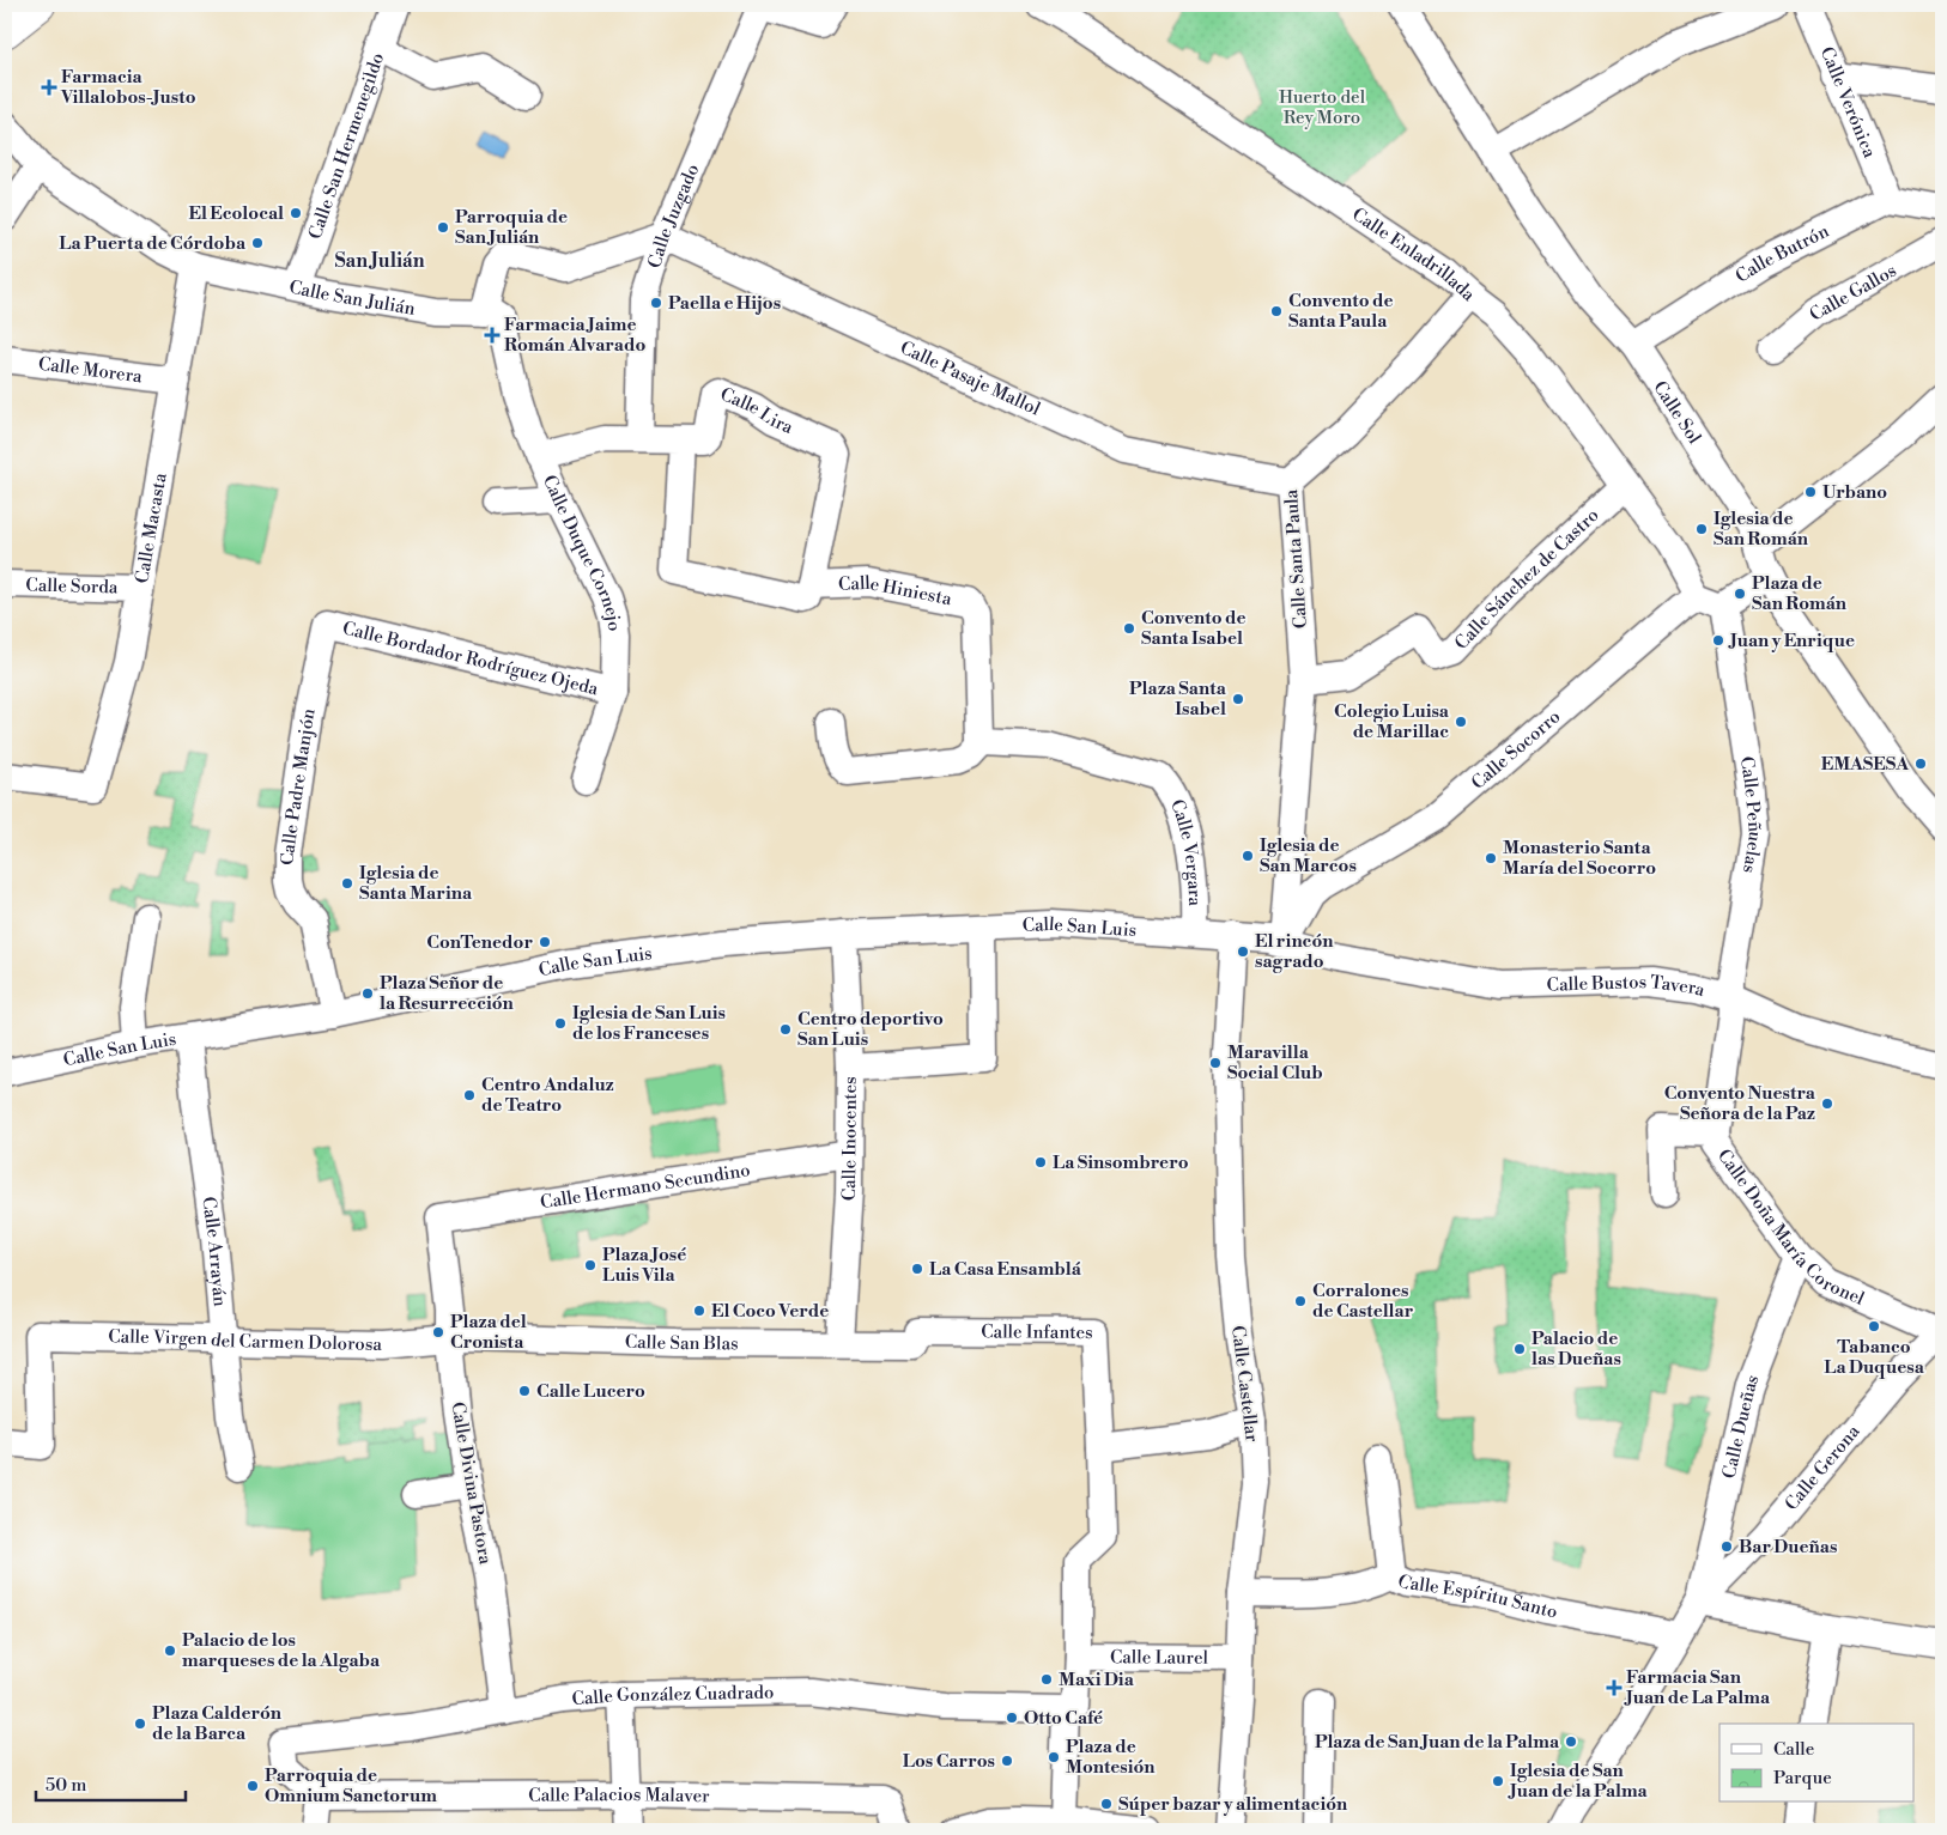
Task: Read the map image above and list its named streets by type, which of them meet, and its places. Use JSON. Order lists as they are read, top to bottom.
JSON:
{
  "streets": {
    "street": [
      "Calle Verónica",
      "Calle San Hermenegildo",
      "Calle Juzgado",
      "Calle Butrón",
      "Calle Enladrillada",
      "Calle Gallos",
      "Calle San Julián",
      "Calle Morera",
      "Calle Pasaje Mallol",
      "Calle Sol",
      "Calle Lira",
      "Calle Macasta",
      "Calle Duque Cornejo",
      "Calle Santa Paula",
      "Calle Sánchez de Castro",
      "Calle Sorda",
      "Calle Hiniesta",
      "Calle Bordador Rodríguez Ojeda",
      "Calle Socorro",
      "Calle Padre Manjón",
      "Calle Peñuelas",
      "Calle Vergara",
      "Calle San Luis",
      "Calle Bustos Tavera",
      "Calle Inocentes",
      "Calle Hermano Secundino",
      "Calle Doña María Coronel",
      "Calle Arrayán",
      "Calle Infantes",
      "Calle Virgen del Carmen Dolorosa",
      "Calle San Blas",
      "Calle Castellar",
      "Calle Dueñas",
      "Calle Gerona",
      "Calle Divina Pastora",
      "Calle Espíritu Santo",
      "Calle Laurel",
      "Calle González Cuadrado",
      "Calle Palacios Malaver"
    ]
  },
  "crossings": [
    ["Calle Verónica", "Calle Butrón"],
    ["Calle San Hermenegildo", "Calle San Julián"],
    ["Calle Juzgado", "Calle Pasaje Mallol"],
    ["Calle Juzgado", "Calle Lira"],
    ["Calle Butrón", "Calle Sol"],
    ["Calle Enladrillada", "Calle Santa Paula"],
    ["Calle Enladrillada", "Calle Sánchez de Castro"],
    ["Calle Enladrillada", "Calle Socorro"],
    ["Calle San Julián", "Calle Macasta"],
    ["Calle San Julián", "Calle Duque Cornejo"],
    ["Calle Morera", "Calle Macasta"],
    ["Calle Pasaje Mallol", "Calle Santa Paula"],
    ["Calle Lira", "Calle Duque Cornejo"],
    ["Calle Lira", "Calle Hiniesta"],
    ["Calle Macasta", "Calle Sorda"],
    ["Calle Duque Cornejo", "Calle Bordador Rodríguez Ojeda"],
    ["Calle Santa Paula", "Calle Sánchez de Castro"],
    ["Calle Santa Paula", "Calle Socorro"],
    ["Calle Santa Paula", "Calle Bustos Tavera"],
    ["Calle Hiniesta", "Calle Vergara"],
    ["Calle Bordador Rodríguez Ojeda", "Calle Padre Manjón"],
    ["Calle Socorro", "Calle Bustos Tavera"],
    ["Calle Padre Manjón", "Calle San Luis"],
    ["Calle Peñuelas", "Calle Bustos Tavera"],
    ["Calle Peñuelas", "Calle Doña María Coronel"],
    ["Calle Vergara", "Calle San Luis"],
    ["Calle San Luis", "Calle Bustos Tavera"],
    ["Calle San Luis", "Calle Inocentes"],
    ["Calle San Luis", "Calle Arrayán"],
    ["Calle San Luis", "Calle Castellar"],
    ["Calle Bustos Tavera", "Calle Doña María Coronel"],
    ["Calle Bustos Tavera", "Calle Castellar"],
    ["Calle Inocentes", "Calle Hermano Secundino"],
    ["Calle Inocentes", "Calle San Blas"],
    ["Calle Hermano Secundino", "Calle Divina Pastora"],
    ["Calle Doña María Coronel", "Calle Dueñas"],
    ["Calle Doña María Coronel", "Calle Gerona"],
    ["Calle Arrayán", "Calle Virgen del Carmen Dolorosa"],
    ["Calle Infantes", "Calle San Blas"],
    ["Calle Virgen del Carmen Dolorosa", "Calle San Blas"],
    ["Calle Virgen del Carmen Dolorosa", "Calle Divina Pastora"],
    ["Calle San Blas", "Calle Divina Pastora"],
    ["Calle Castellar", "Calle Espíritu Santo"],
    ["Calle Castellar", "Calle Laurel"],
    ["Calle Dueñas", "Calle Gerona"],
    ["Calle Divina Pastora", "Calle González Cuadrado"],
    ["Calle González Cuadrado", "Calle Palacios Malaver"]
  ],
  "districts": ["San Julián"],
  "parks": ["Huerto del Rey Moro"],
  "places": {
    "health": ["Farmacia Villalobos-Justo", "Farmacia Jaime Román Alvarado", "Farmacia San Juan de La Palma"],
    "other": [
      "El Ecolocal",
      "Parroquia de San Julián",
      "La Puerta de Córdoba",
      "Paella e Hijos",
      "Convento de Santa Paula",
      "Urbano",
      "Iglesia de San Román",
      "Plaza de San Román",
      "Convento de Santa Isabel",
      "Juan y Enrique",
      "Plaza Santa Isabel",
      "Colegio Luisa de Marillac",
      "EMASESA",
      "Iglesia de San Marcos",
      "Monasterio Santa María del Socorro",
      "Iglesia de Santa Marina",
      "ConTenedor",
      "El rincón sagrado",
      "Plaza Señor de la Resurrección",
      "Iglesia de San Luis de los Franceses",
      "Centro deportivo San Luis",
      "Maravilla Social Club",
      "Centro Andaluz de Teatro",
      "Convento Nuestra Señora de la Paz",
      "La Sinsombrero",
      "Plaza José Luis Vila",
      "La Casa Ensamblá",
      "Corralones de Castellar",
      "El Coco Verde",
      "Tabanco La Duquesa",
      "Plaza del Cronista",
      "Palacio de las Dueñas",
      "Calle Lucero",
      "Bar Dueñas",
      "Palacio de los marqueses de la Algaba",
      "Maxi Dia",
      "Otto Café",
      "Plaza Calderón de la Barca",
      "Plaza de San Juan de la Palma",
      "Plaza de Montesión",
      "Los Carros",
      "Iglesia de San Juan de la Palma",
      "Parroquia de Omnium Sanctorum",
      "Súper bazar y alimentación"
    ]
  },
  "legend": ["Calle", "Parque"],
  "scale_bar": "50 m"
}
